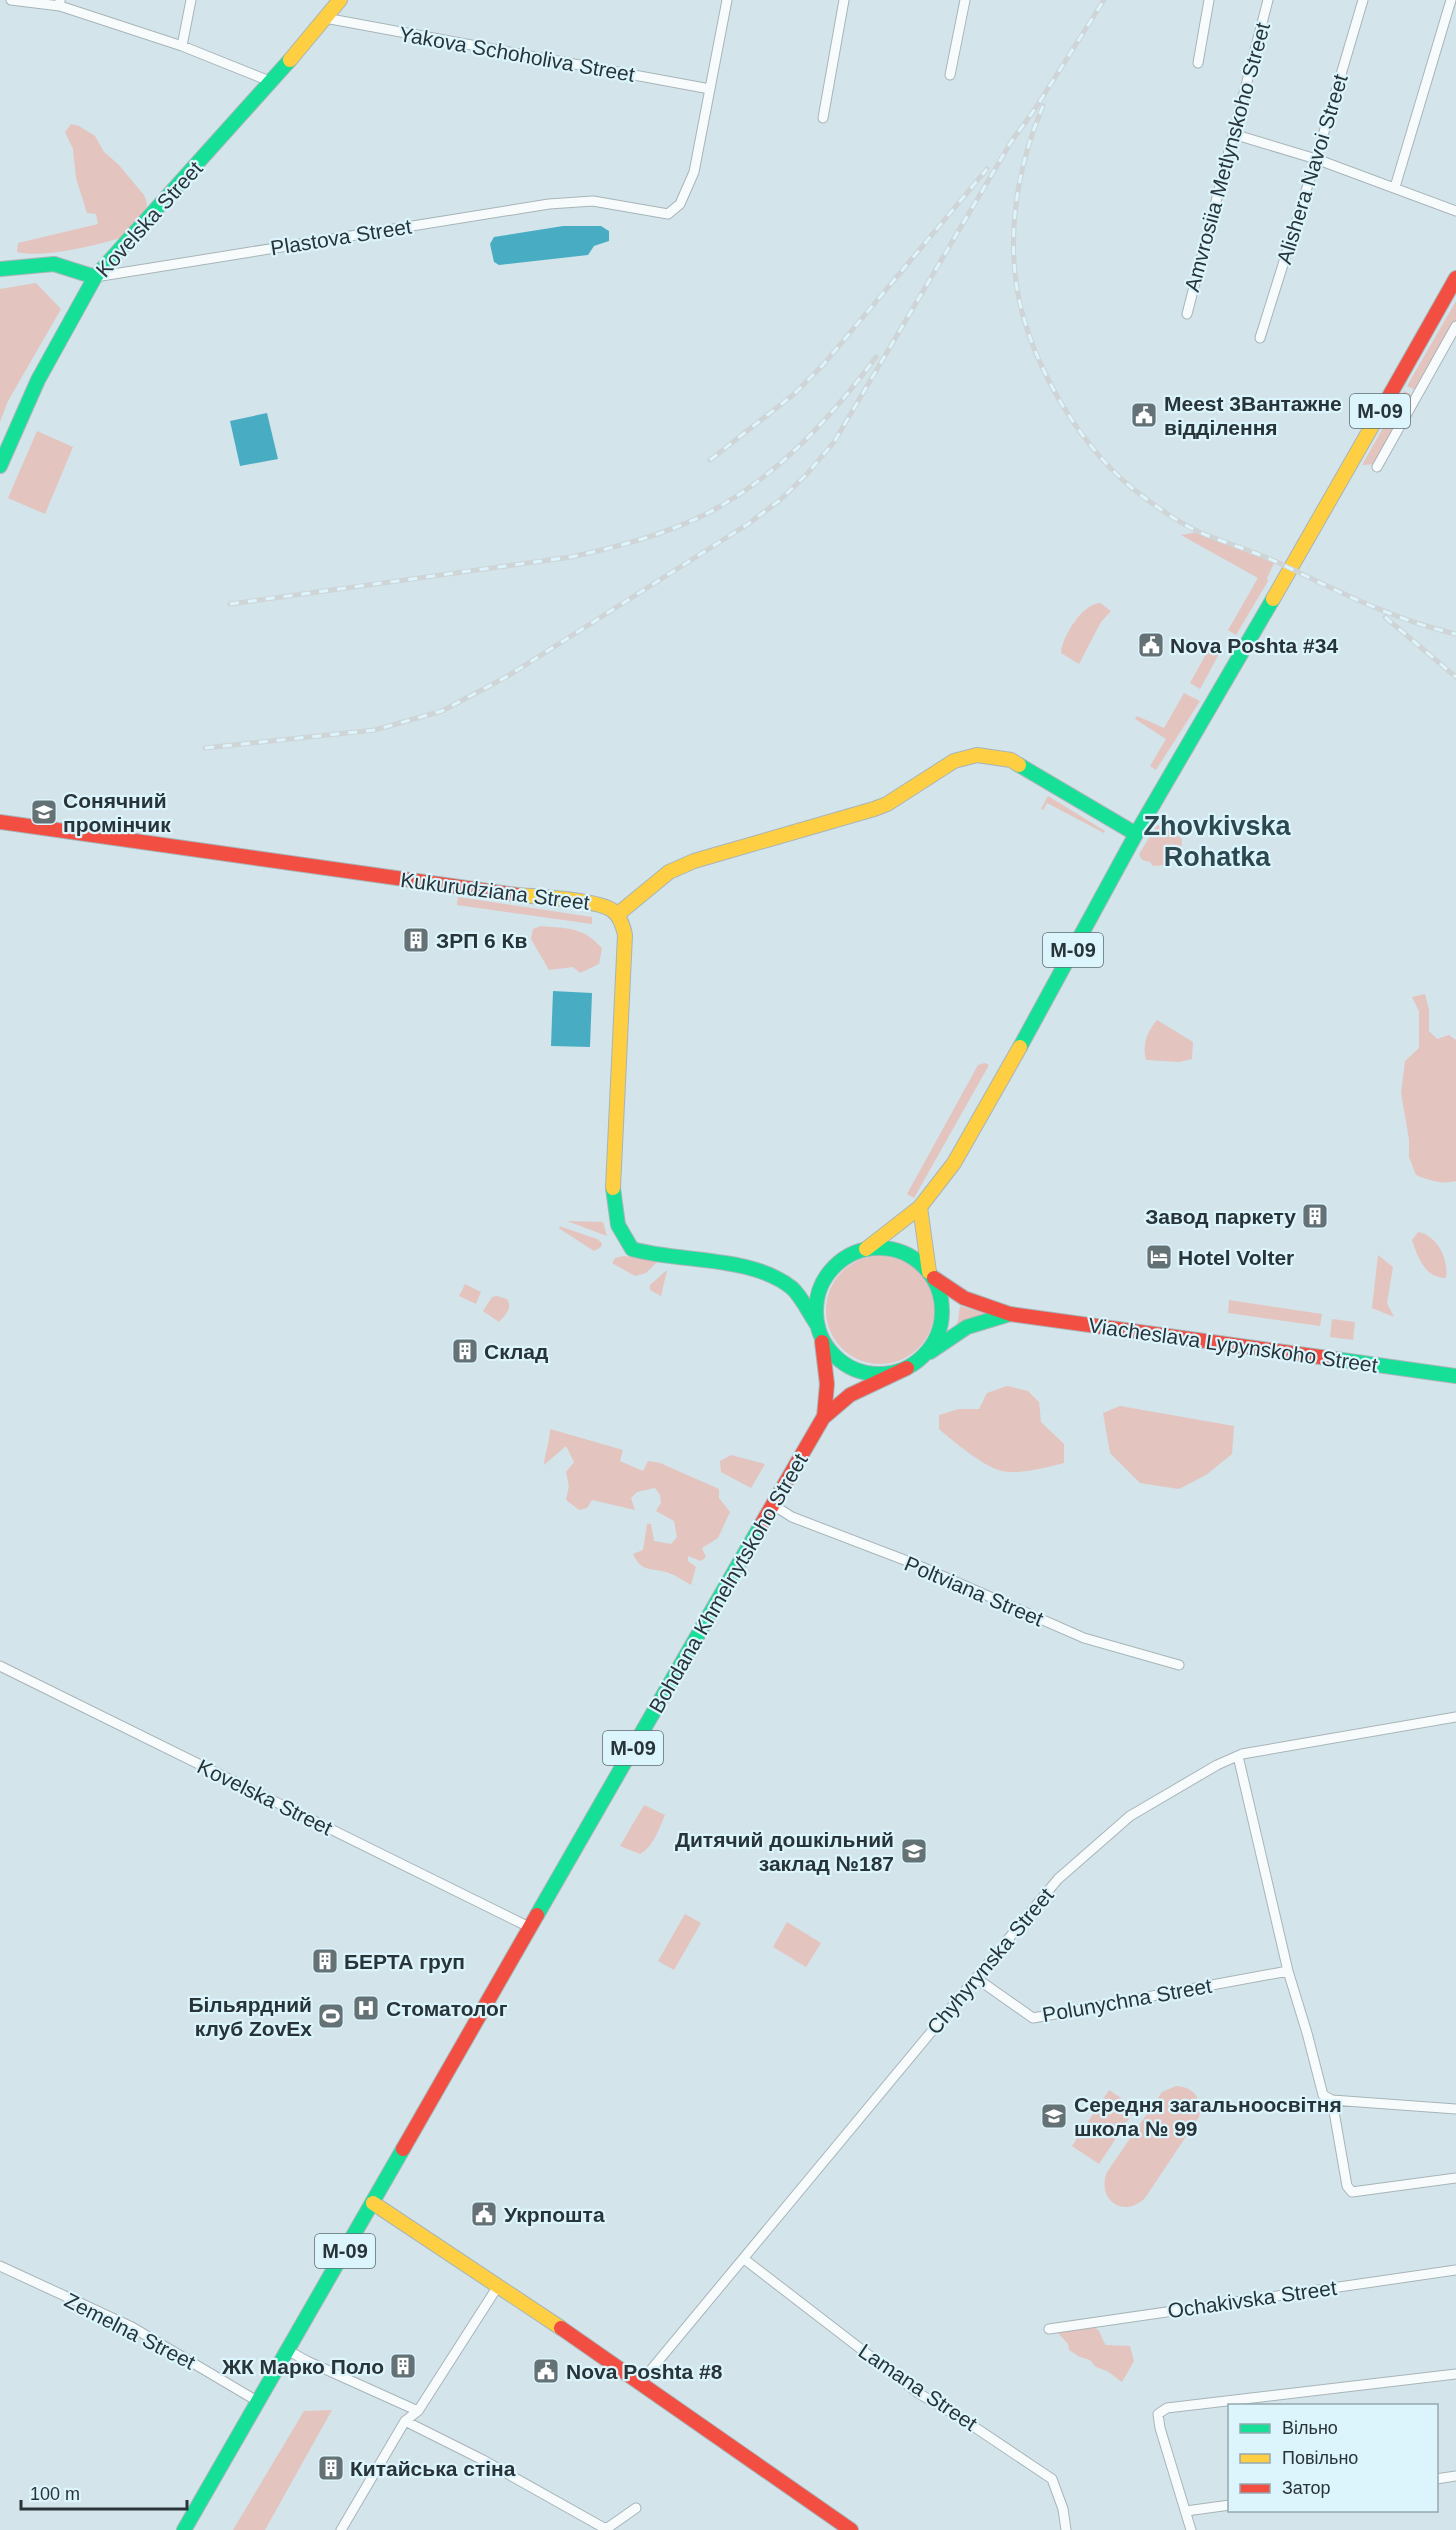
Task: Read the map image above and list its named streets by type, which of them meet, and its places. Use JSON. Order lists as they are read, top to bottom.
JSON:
{
  "streets": {
    "main road": [
      "Kovelska Street",
      "Plastova Street",
      "М-09",
      "Kukurudziana Street",
      "Viacheslava Lypynskoho Street",
      "Bohdana Khmelnytskoho Street"
    ],
    "street": [
      "Yakova Schoholiva Street",
      "Amvrosiia Metlynskoho Street",
      "Alishera Navoi Street",
      "Poltviana Street",
      "Chyhyrynska Street",
      "Polunychna Street",
      "Ochakivska Street",
      "Zemelna Street",
      "Lamana Street"
    ]
  },
  "crossings": [
    ["Yakova Schoholiva Street", "Kovelska Street"],
    ["Yakova Schoholiva Street", "Plastova Street"],
    ["Kovelska Street", "Plastova Street"],
    ["Kovelska Street", "Bohdana Khmelnytskoho Street"],
    ["М-09", "Kukurudziana Street"],
    ["М-09", "Viacheslava Lypynskoho Street"],
    ["М-09", "Bohdana Khmelnytskoho Street"],
    ["Kukurudziana Street", "Viacheslava Lypynskoho Street"],
    ["Kukurudziana Street", "Bohdana Khmelnytskoho Street"],
    ["Viacheslava Lypynskoho Street", "Bohdana Khmelnytskoho Street"],
    ["Bohdana Khmelnytskoho Street", "Poltviana Street"],
    ["Bohdana Khmelnytskoho Street", "Zemelna Street"],
    ["Chyhyrynska Street", "Polunychna Street"],
    ["Chyhyrynska Street", "Lamana Street"]
  ],
  "districts": ["Zhovkivska Rohatka"],
  "places": {
    "public building": [
      "Meest 3Вантажне відділення",
      "Nova Poshta #34",
      "Укрпошта",
      "Nova Poshta #8"
    ],
    "school or university": ["Сонячний промінчик", "Дитячий дошкільний заклад №187", "Середня загальноосвітня школа № 99"],
    "building": [
      "ЗРП 6 Кв",
      "Завод паркету",
      "Склад",
      "БЕРТА груп",
      "ЖК Марко Поло",
      "Китайська стіна"
    ],
    "hotel": ["Hotel Volter"],
    "hospital": ["Стоматолог"],
    "sports": ["Більярдний клуб ZovEx"]
  },
  "legend": ["Вільно", "Повільно", "Затор"],
  "scale_bar": "100 m"
}
